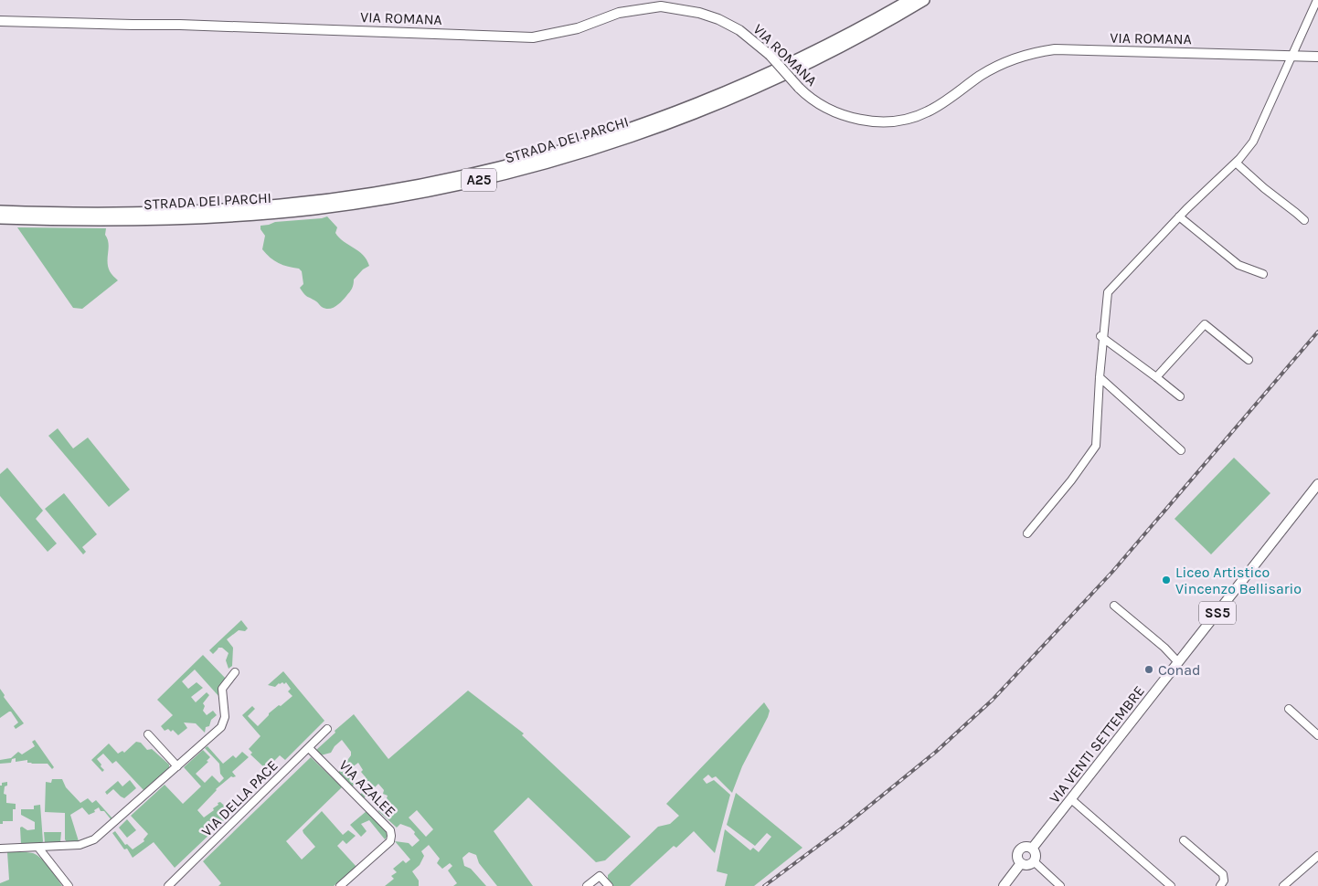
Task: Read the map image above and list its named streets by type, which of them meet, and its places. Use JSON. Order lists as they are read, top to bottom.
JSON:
{
  "streets": {
    "highway": ["STRADA DEI PARCHI", "A25"],
    "main road": ["VIA ROMANA", "SS5", "VIA VENTI SETTEMBRE"],
    "street": ["VIA AZALEE", "VIA DELLA PACE"]
  },
  "crossings": [
    ["SS5", "VIA VENTI SETTEMBRE"],
    ["VIA AZALEE", "VIA DELLA PACE"]
  ],
  "places": ["Liceo Artistico Vincenzo Bellisario", "Conad"]
}
